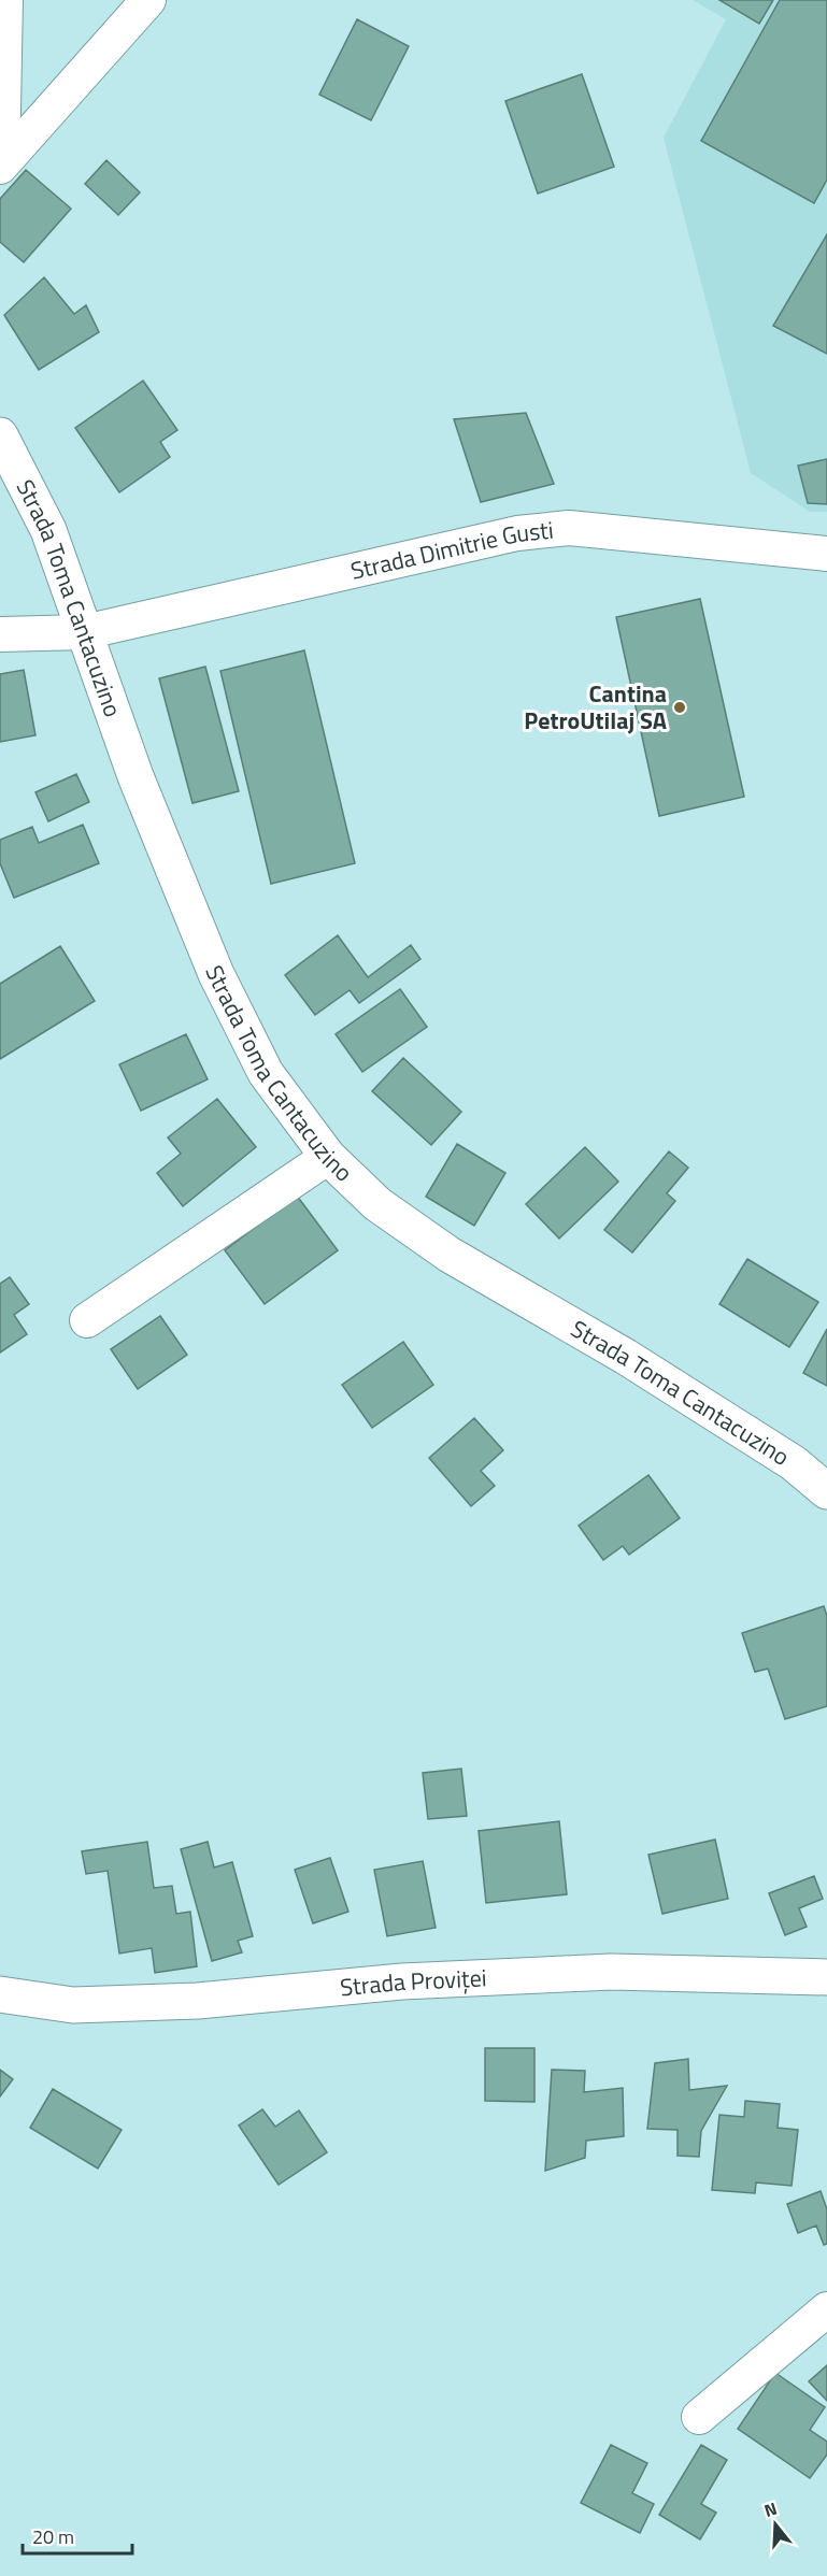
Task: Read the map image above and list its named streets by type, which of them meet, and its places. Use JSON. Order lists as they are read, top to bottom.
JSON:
{
  "streets": {
    "street": ["Strada Dimitrie Gusti", "Strada Toma Cantacuzino", "Strada Proviței"]
  },
  "crossings": [
    ["Strada Dimitrie Gusti", "Strada Toma Cantacuzino"]
  ],
  "places": ["Cantina PetroUtilaj SA"],
  "scale_bar": "20 m",
  "north": "top"
}
